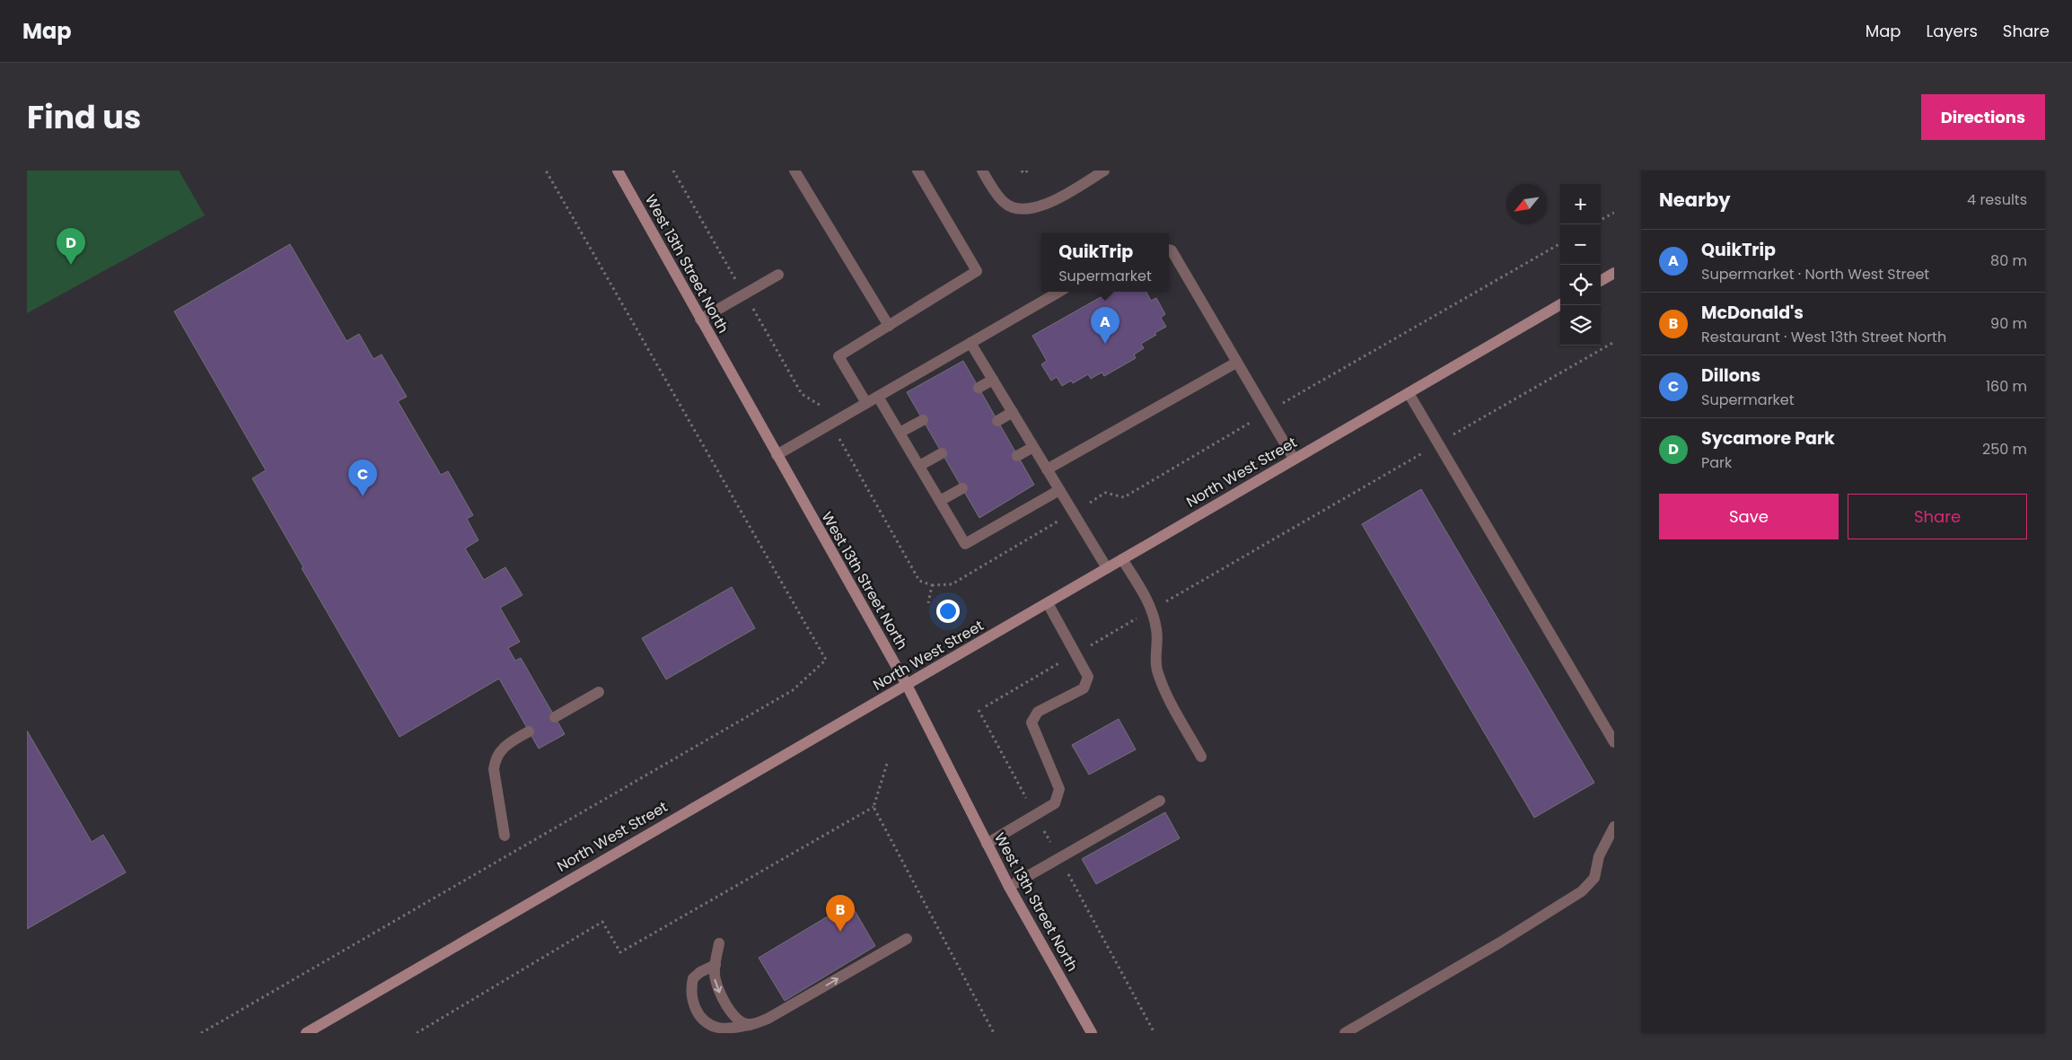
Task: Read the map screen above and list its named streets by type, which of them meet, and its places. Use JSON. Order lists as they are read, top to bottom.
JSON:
{
  "streets": {
    "main road": ["West 13th Street North", "North West Street"]
  },
  "crossings": [
    ["West 13th Street North", "North West Street"]
  ],
  "north": "bottom left",
  "page": {
    "header": "Map",
    "nav": ["Map", "Layers", "Share"],
    "title": "Find us",
    "buttons": [
      "Directions",
      ["Save", "Share"]
    ],
    "heading": ["Nearby", "4 results"],
    "map_buttons": ["+", "−"],
    "pins": [
      "D",
      "A",
      "C",
      "B"
    ],
    "list": [
      {
        "mark": "A",
        "name": "QuikTrip",
        "note": "Supermarket · North West Street",
        "value": "80 m"
      },
      {
        "mark": "B",
        "name": "McDonald's",
        "note": "Restaurant · West 13th Street North",
        "value": "90 m"
      },
      {
        "mark": "C",
        "name": "Dillons",
        "note": "Supermarket",
        "value": "160 m"
      },
      {
        "mark": "D",
        "name": "Sycamore Park",
        "note": "Park",
        "value": "250 m"
      }
    ],
    "popup": ["QuikTrip", "Supermarket"]
  }
}
